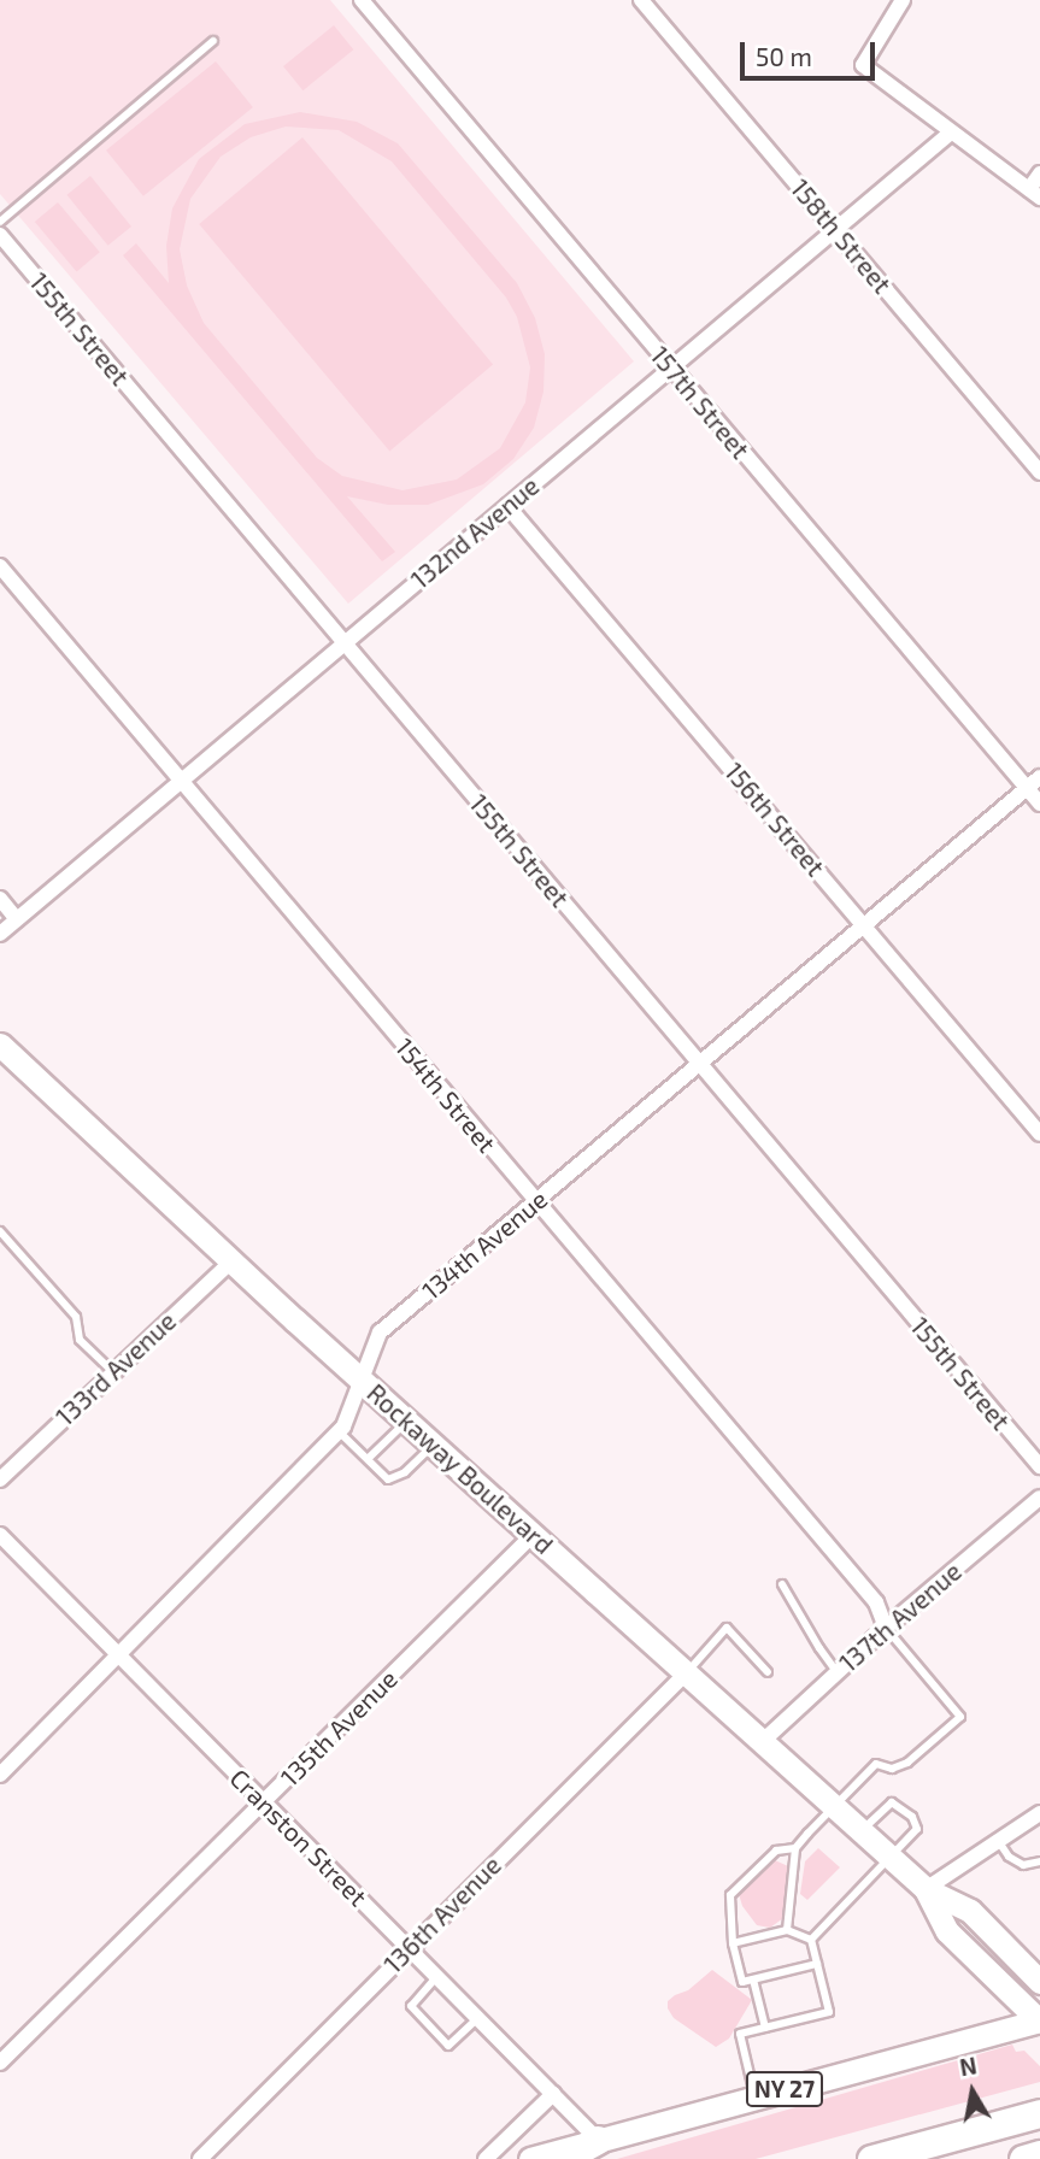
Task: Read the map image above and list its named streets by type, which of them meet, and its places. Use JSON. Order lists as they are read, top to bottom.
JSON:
{
  "streets": {
    "main road": ["Rockaway Boulevard", "NY 27"],
    "street": [
      "158th Street",
      "155th Street",
      "157th Street",
      "132nd Avenue",
      "156th Street",
      "154th Street",
      "134th Avenue",
      "133rd Avenue",
      "137th Avenue",
      "135th Avenue",
      "Cranston Street",
      "136th Avenue"
    ]
  },
  "crossings": [
    ["158th Street", "132nd Avenue"],
    ["155th Street", "132nd Avenue"],
    ["155th Street", "134th Avenue"],
    ["157th Street", "132nd Avenue"],
    ["157th Street", "134th Avenue"],
    ["132nd Avenue", "156th Street"],
    ["132nd Avenue", "154th Street"],
    ["156th Street", "134th Avenue"],
    ["154th Street", "134th Avenue"],
    ["154th Street", "137th Avenue"],
    ["134th Avenue", "Rockaway Boulevard"],
    ["134th Avenue", "Cranston Street"],
    ["133rd Avenue", "Rockaway Boulevard"],
    ["Rockaway Boulevard", "137th Avenue"],
    ["Rockaway Boulevard", "135th Avenue"],
    ["Rockaway Boulevard", "136th Avenue"],
    ["Rockaway Boulevard", "NY 27"],
    ["135th Avenue", "Cranston Street"],
    ["Cranston Street", "136th Avenue"],
    ["Cranston Street", "NY 27"]
  ],
  "scale_bar": "50 m",
  "north": "top"
}
